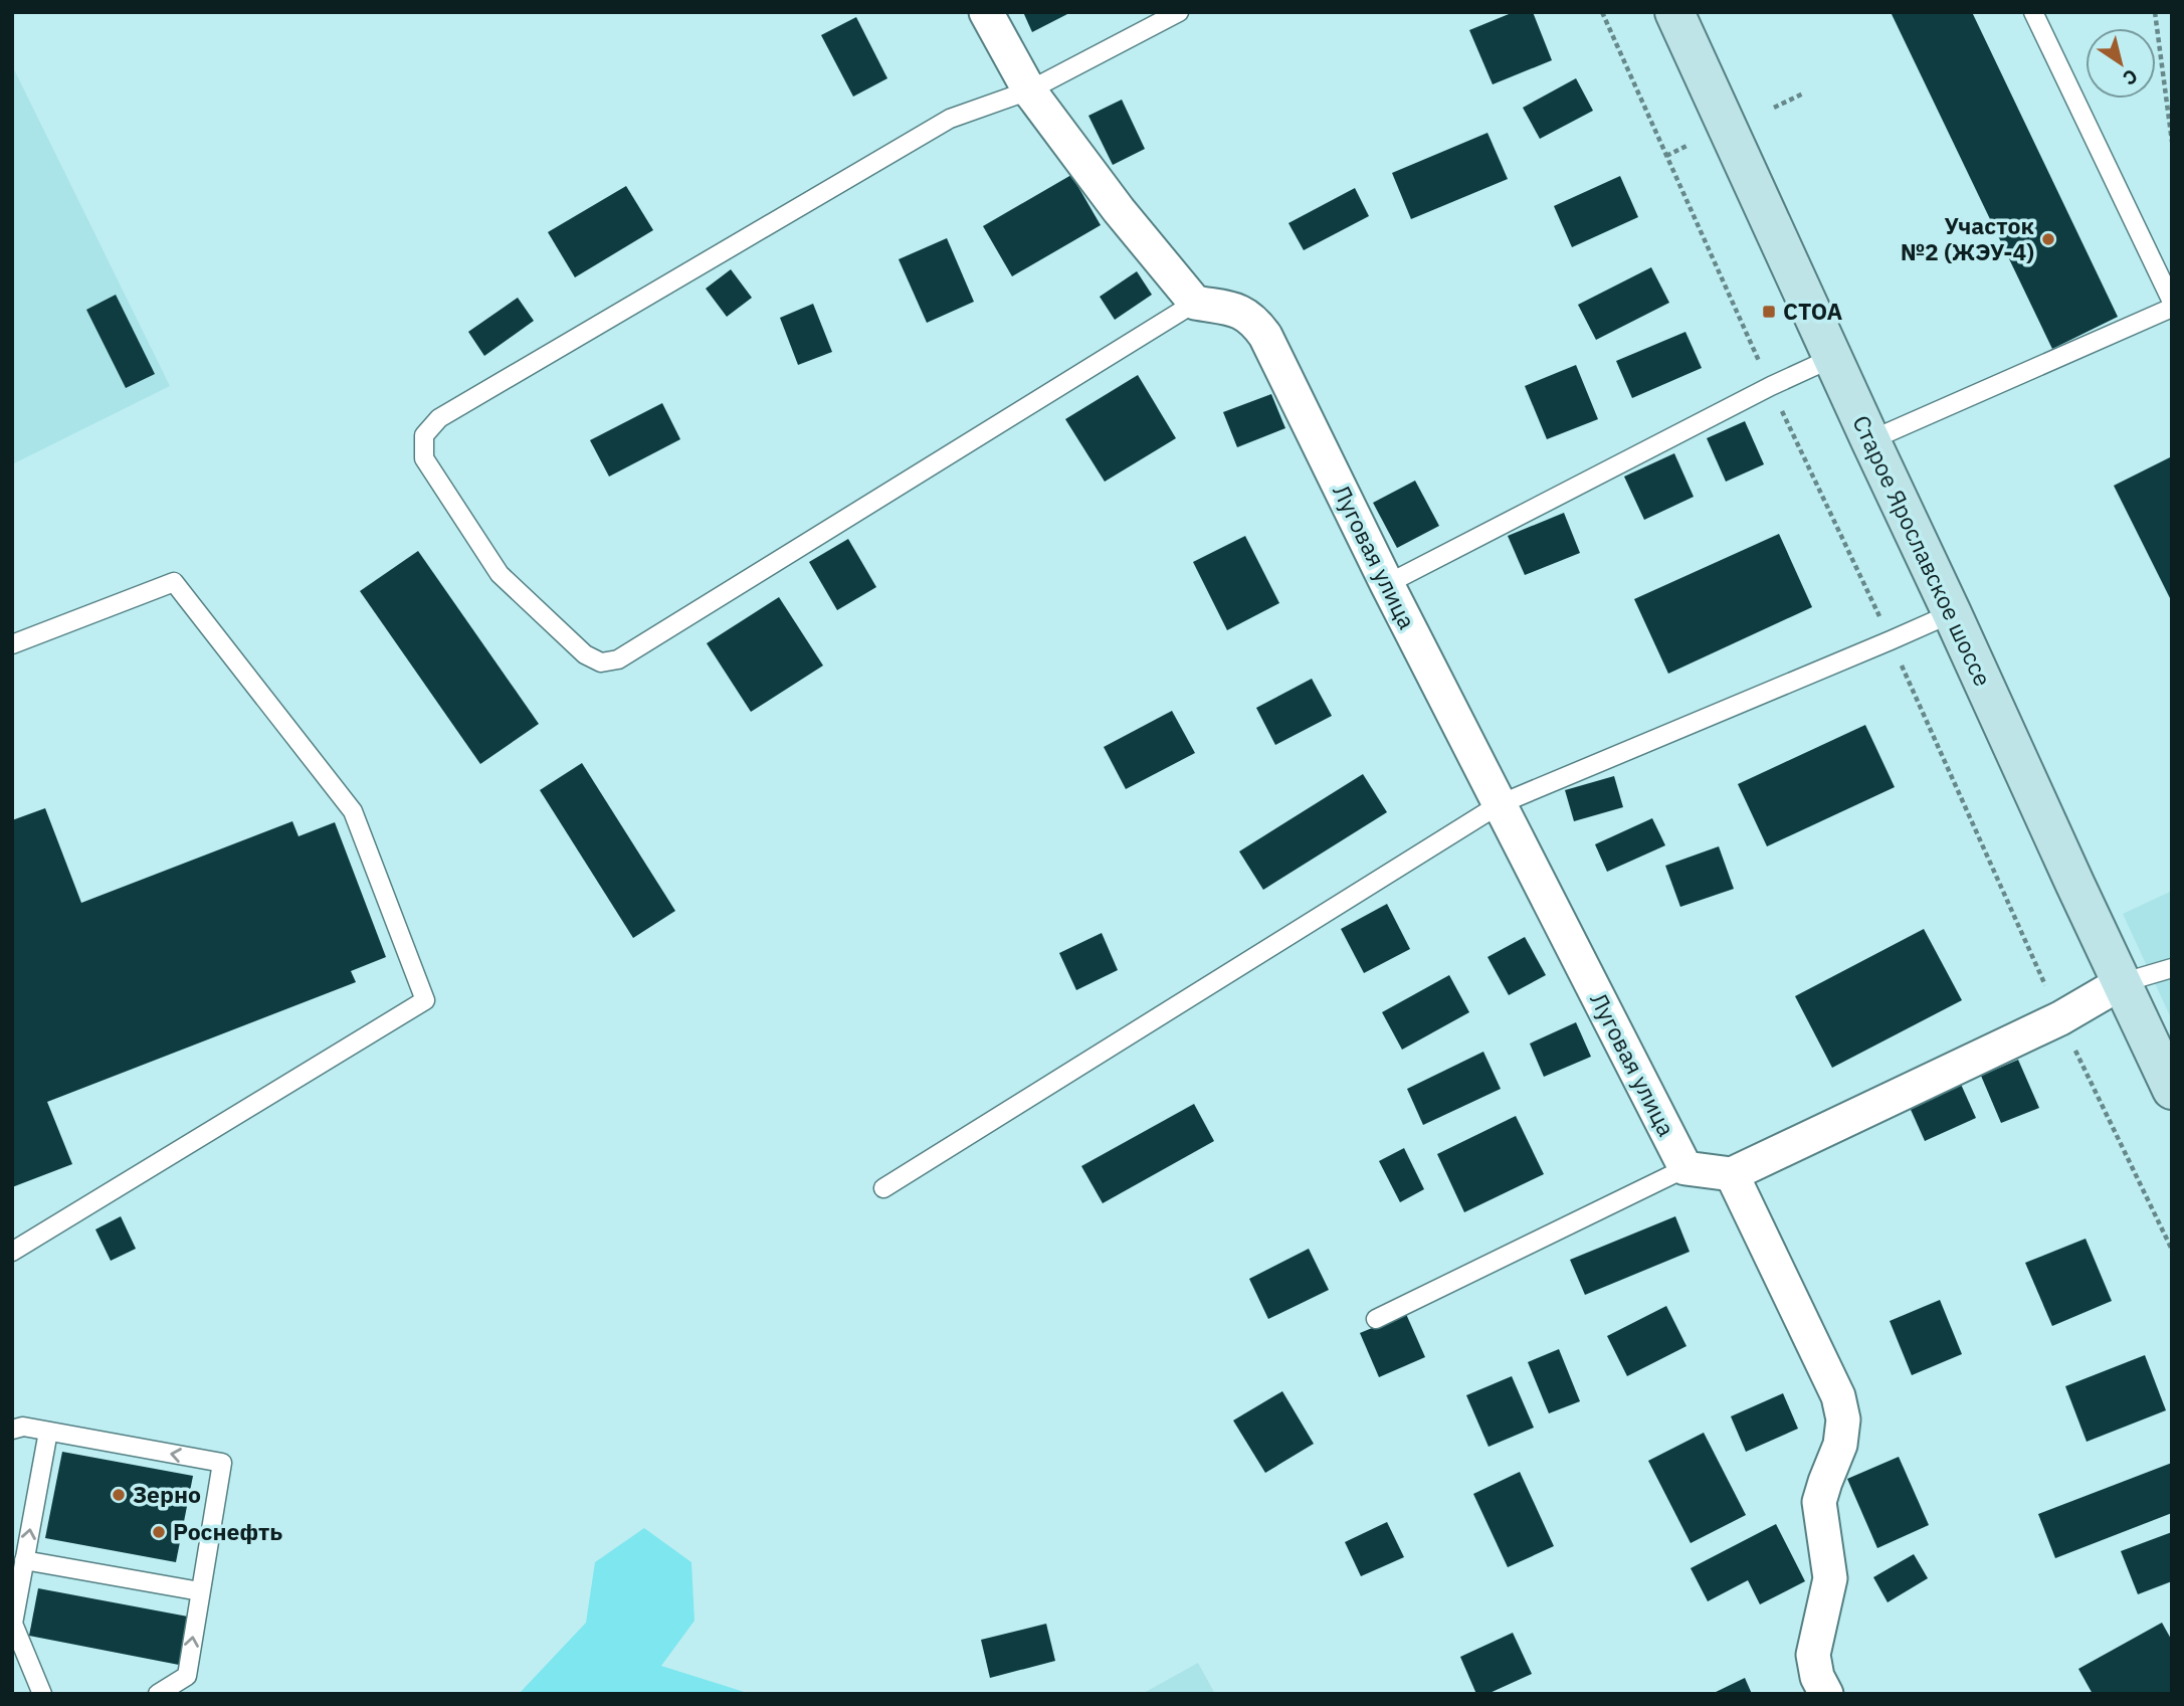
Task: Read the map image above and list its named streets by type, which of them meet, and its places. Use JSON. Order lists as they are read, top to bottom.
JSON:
{
  "streets": {
    "main road": ["Старое Ярославское шоссе"],
    "street": ["Луговая улица"]
  },
  "places": {
    "other": ["Участок №2 (ЖЭУ-4)", "Зерно", "Роснефть"],
    "transit": ["СТОА"]
  },
  "north": "bottom right"
}
